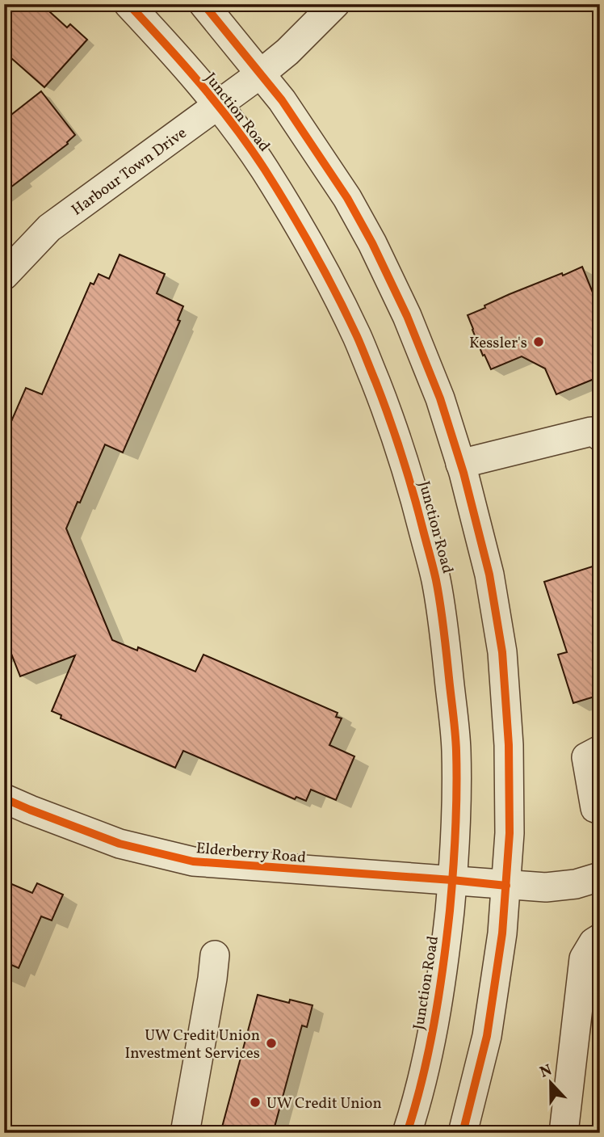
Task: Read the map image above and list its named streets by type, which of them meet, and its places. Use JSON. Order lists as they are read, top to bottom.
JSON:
{
  "streets": {
    "street": ["Junction Road", "Harbour Town Drive", "Elderberry Road"]
  },
  "crossings": [
    ["Junction Road", "Harbour Town Drive"],
    ["Junction Road", "Elderberry Road"]
  ],
  "places": ["Kessler's", "UW Credit Union Investment Services", "UW Credit Union"],
  "north": "top"
}
